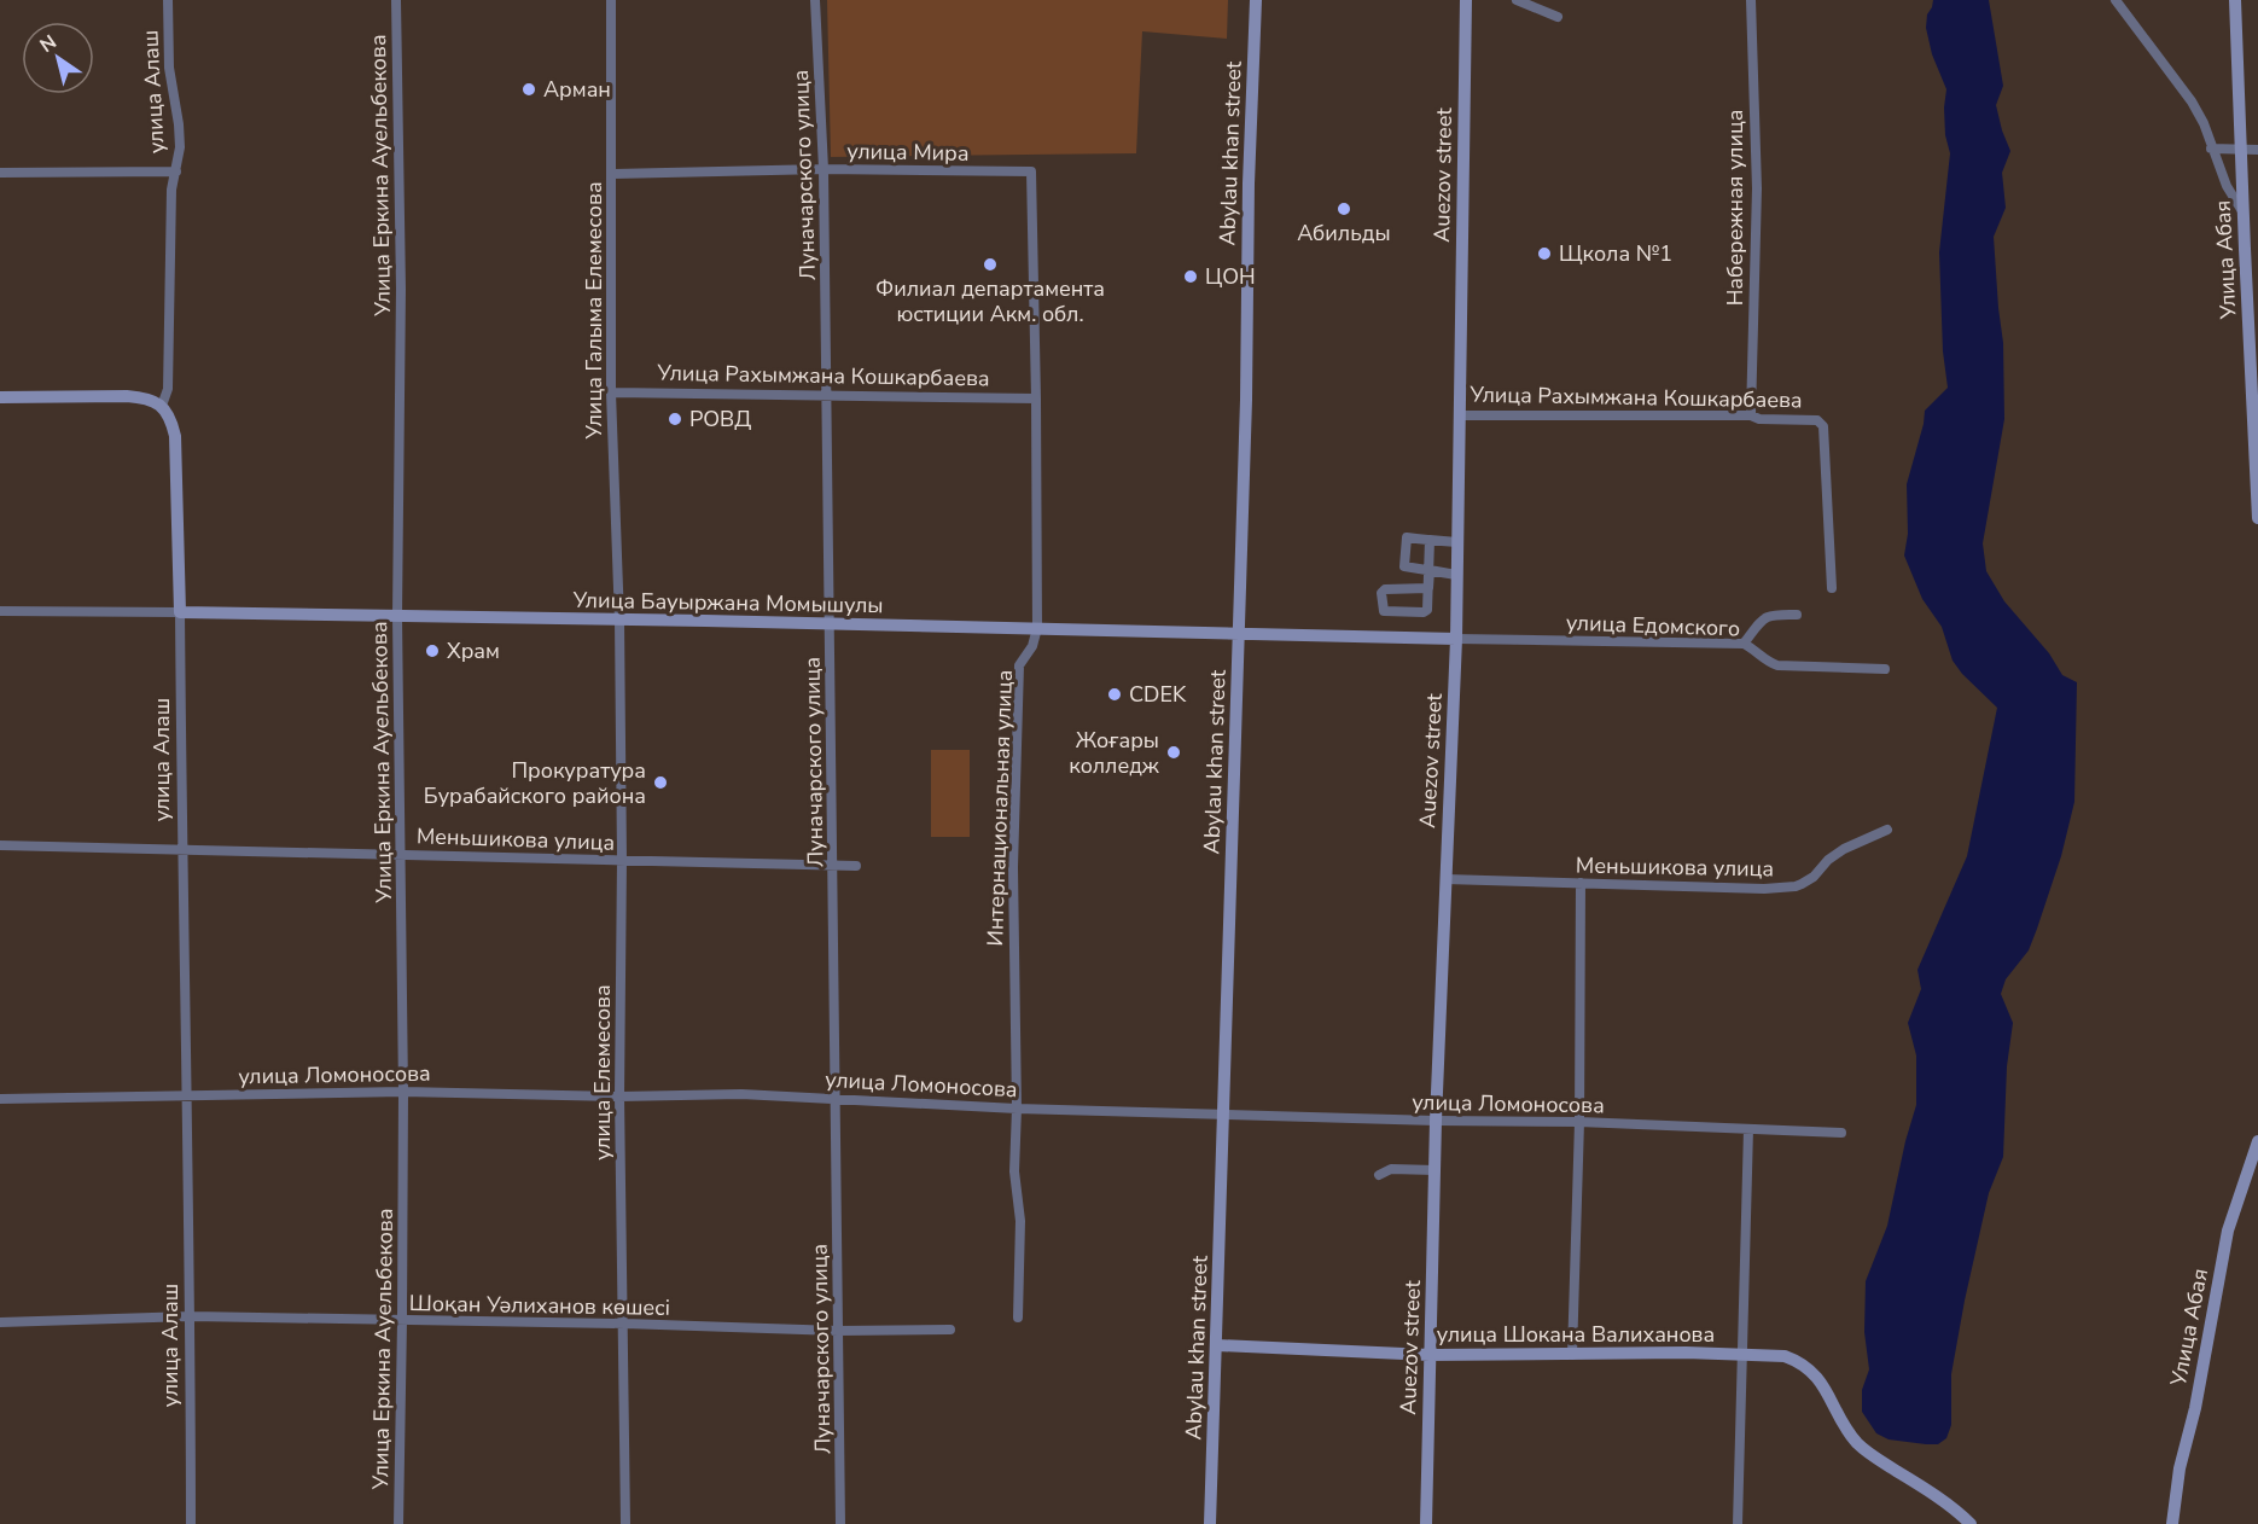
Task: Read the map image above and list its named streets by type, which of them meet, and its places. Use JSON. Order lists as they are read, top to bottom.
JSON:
{
  "streets": {
    "street": [
      "улица Алаш",
      "улица Мира",
      "Abylau khan street",
      "Улица Еркина Ауельбекова",
      "Луначарского улица",
      "Auezov street",
      "Набережная улица",
      "Улица Абая",
      "Улица Галыма Елемесова",
      "Улица Рахымжана Кошкарбаева",
      "Улица Бауыржана Момышулы",
      "улица Едомского",
      "Интернациональная улица",
      "Меньшикова улица",
      "улица Елемесова",
      "улица Ломоносова",
      "Шоқан Уәлиханов көшесі",
      "улица Шокана Валиханова"
    ]
  },
  "crossings": [
    ["улица Алаш", "Улица Бауыржана Момышулы"],
    ["улица Алаш", "Меньшикова улица"],
    ["улица Алаш", "улица Ломоносова"],
    ["улица Алаш", "Шоқан Уәлиханов көшесі"],
    ["улица Мира", "Луначарского улица"],
    ["улица Мира", "Улица Галыма Елемесова"],
    ["улица Мира", "Интернациональная улица"],
    ["Abylau khan street", "Улица Бауыржана Момышулы"],
    ["Abylau khan street", "улица Ломоносова"],
    ["Abylau khan street", "улица Шокана Валиханова"],
    ["Улица Еркина Ауельбекова", "Улица Бауыржана Момышулы"],
    ["Улица Еркина Ауельбекова", "Меньшикова улица"],
    ["Улица Еркина Ауельбекова", "улица Ломоносова"],
    ["Улица Еркина Ауельбекова", "Шоқан Уәлиханов көшесі"],
    ["Луначарского улица", "Улица Рахымжана Кошкарбаева"],
    ["Луначарского улица", "Улица Бауыржана Момышулы"],
    ["Луначарского улица", "Меньшикова улица"],
    ["Луначарского улица", "улица Ломоносова"],
    ["Луначарского улица", "Шоқан Уәлиханов көшесі"],
    ["Auezov street", "Улица Рахымжана Кошкарбаева"],
    ["Auezov street", "Улица Бауыржана Момышулы"],
    ["Auezov street", "улица Едомского"],
    ["Auezov street", "Меньшикова улица"],
    ["Auezov street", "улица Ломоносова"],
    ["Auezov street", "улица Шокана Валиханова"],
    ["Набережная улица", "Улица Рахымжана Кошкарбаева"],
    ["Улица Галыма Елемесова", "Улица Рахымжана Кошкарбаева"],
    ["Улица Галыма Елемесова", "Улица Бауыржана Момышулы"],
    ["Улица Галыма Елемесова", "улица Елемесова"],
    ["Улица Рахымжана Кошкарбаева", "Интернациональная улица"],
    ["Улица Бауыржана Момышулы", "улица Едомского"],
    ["Улица Бауыржана Момышулы", "Интернациональная улица"],
    ["Улица Бауыржана Момышулы", "улица Елемесова"],
    ["Интернациональная улица", "улица Ломоносова"],
    ["Меньшикова улица", "улица Елемесова"],
    ["улица Елемесова", "улица Ломоносова"],
    ["улица Елемесова", "Шоқан Уәлиханов көшесі"]
  ],
  "places": [
    "Арман",
    "Абильды",
    "Щкола №1",
    "Филиал департамента юстиции Акм. обл.",
    "ЦОН",
    "РОВД",
    "Храм",
    "CDEK",
    "Жоғары колледж",
    "Прокуратура Бурабайского района"
  ],
  "north": "top left"
}
